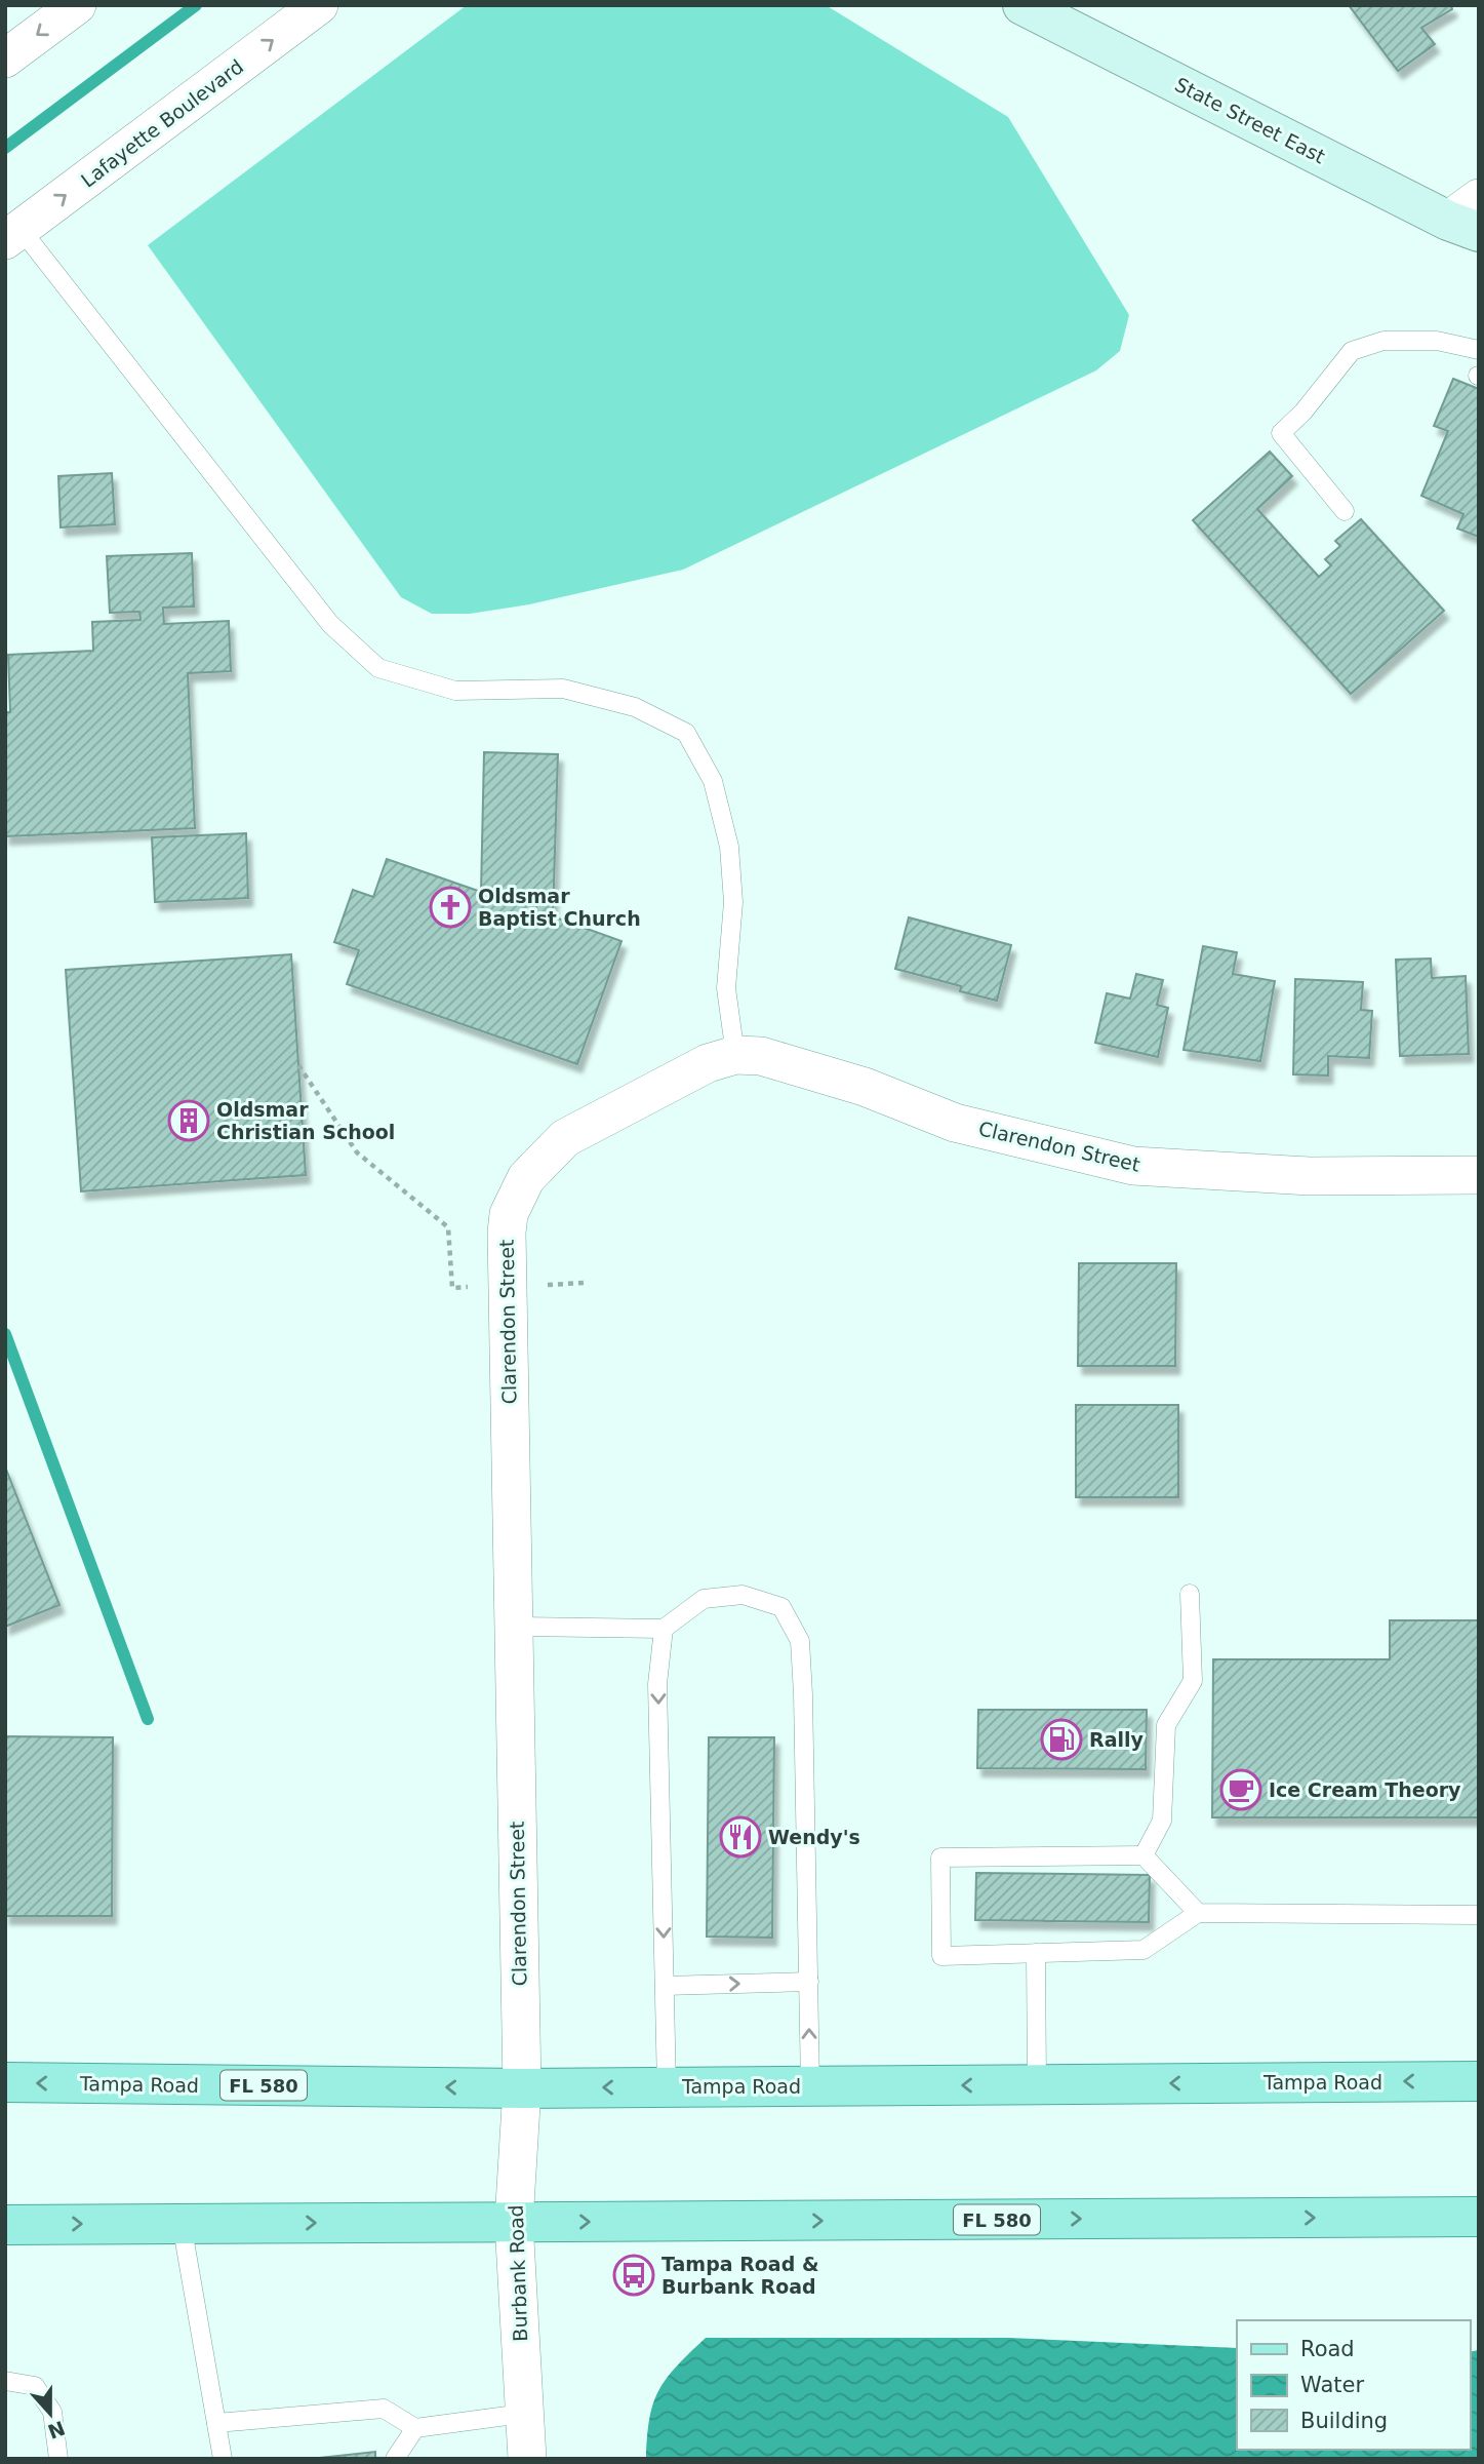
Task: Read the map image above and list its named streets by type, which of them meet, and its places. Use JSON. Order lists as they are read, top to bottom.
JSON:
{
  "streets": {
    "main road": ["Tampa Road", "FL 580"],
    "street": [
      "State Street East",
      "Lafayette Boulevard",
      "Clarendon Street",
      "Burbank Road"
    ]
  },
  "crossings": [
    ["Clarendon Street", "Tampa Road"],
    ["Clarendon Street", "Burbank Road"],
    ["Tampa Road", "Burbank Road"],
    ["FL 580", "Burbank Road"]
  ],
  "one_way": ["Lafayette Boulevard"],
  "places": {
    "church": ["Oldsmar Baptist Church"],
    "building": ["Oldsmar Christian School"],
    "fuel station": ["Rally"],
    "cafe": ["Ice Cream Theory"],
    "restaurant": ["Wendy's"],
    "bus stop": ["Tampa Road & Burbank Road"]
  },
  "legend": ["Road", "Water", "Building"],
  "north": "bottom"
}
